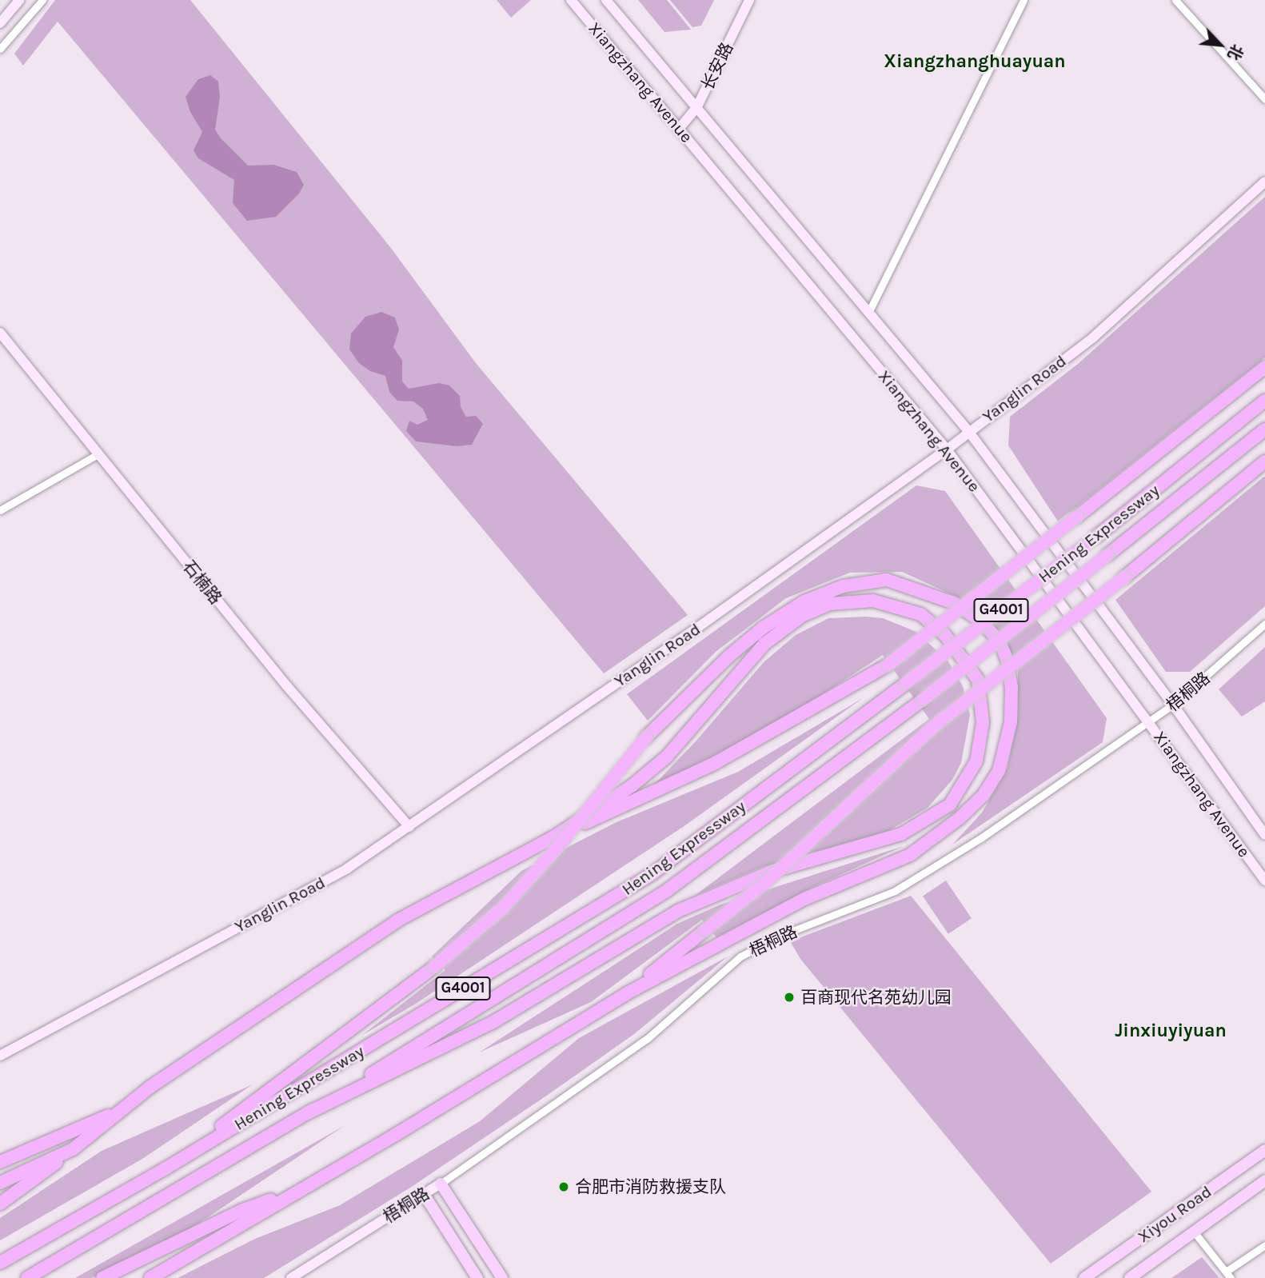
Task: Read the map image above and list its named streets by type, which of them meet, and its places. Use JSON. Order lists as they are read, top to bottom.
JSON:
{
  "streets": {
    "highway": ["Hening Expressway", "G4001"],
    "main road": ["Xiyou Road"],
    "street": [
      "长安路",
      "Xiangzhang Avenue",
      "Yanglin Road",
      "石楠路",
      "梧桐路"
    ]
  },
  "crossings": [
    ["长安路", "Xiangzhang Avenue"],
    ["Xiangzhang Avenue", "Yanglin Road"],
    ["Xiangzhang Avenue", "梧桐路"],
    ["Yanglin Road", "石楠路"]
  ],
  "districts": ["Xiangzhanghuayuan", "Jinxiuyiyuan"],
  "places": ["百商现代名苑幼儿园", "合肥市消防救援支队"],
  "north": "bottom right"
}
